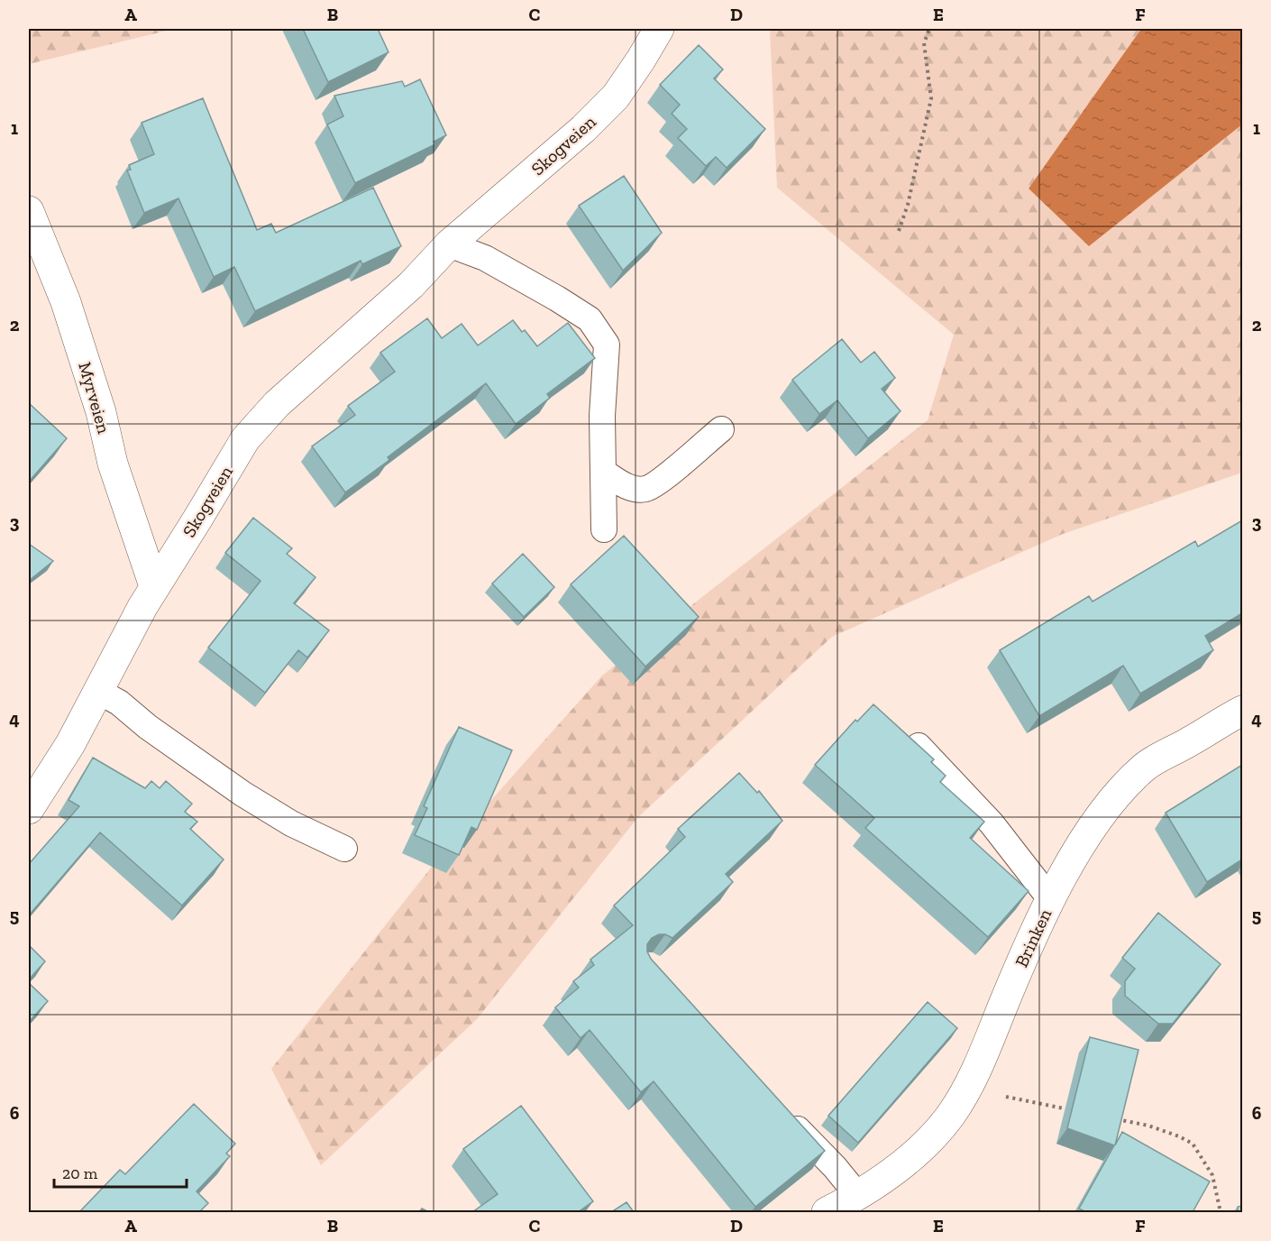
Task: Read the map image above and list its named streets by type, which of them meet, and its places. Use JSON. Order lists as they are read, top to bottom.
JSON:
{
  "streets": {
    "street": ["Skogveien", "Myrveien", "Brinken"]
  },
  "crossings": [
    ["Skogveien", "Myrveien"]
  ],
  "scale_bar": "20 m",
  "grid": {
    "columns": [
      "A",
      "B",
      "C",
      "D",
      "E",
      "F"
    ],
    "rows": [
      "1",
      "2",
      "3",
      "4",
      "5",
      "6"
    ]
  }
}
